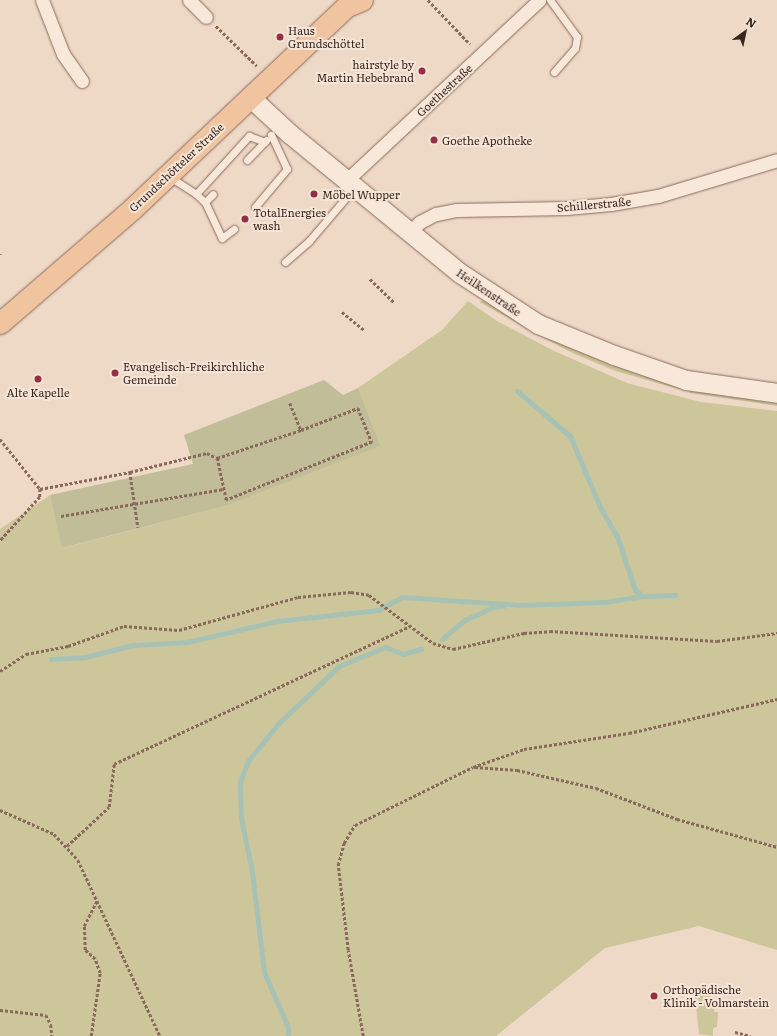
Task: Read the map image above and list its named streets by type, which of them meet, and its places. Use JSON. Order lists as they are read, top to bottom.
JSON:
{
  "streets": {
    "main road": ["Grundschötteler Straße"],
    "street": ["Goethestraße", "Schillerstraße", "Heilkenstraße"]
  },
  "crossings": [
    ["Goethestraße", "Heilkenstraße"],
    ["Grundschötteler Straße", "Heilkenstraße"],
    ["Schillerstraße", "Heilkenstraße"]
  ],
  "places": [
    "Haus Grundschöttel",
    "hairstyle by Martin Hebebrand",
    "Goethe Apotheke",
    "Möbel Wupper",
    "TotalEnergies wash",
    "Evangelisch-Freikirchliche Gemeinde",
    "Alte Kapelle",
    "Orthopädische Klinik - Volmarstein"
  ],
  "north": "top right"
}
